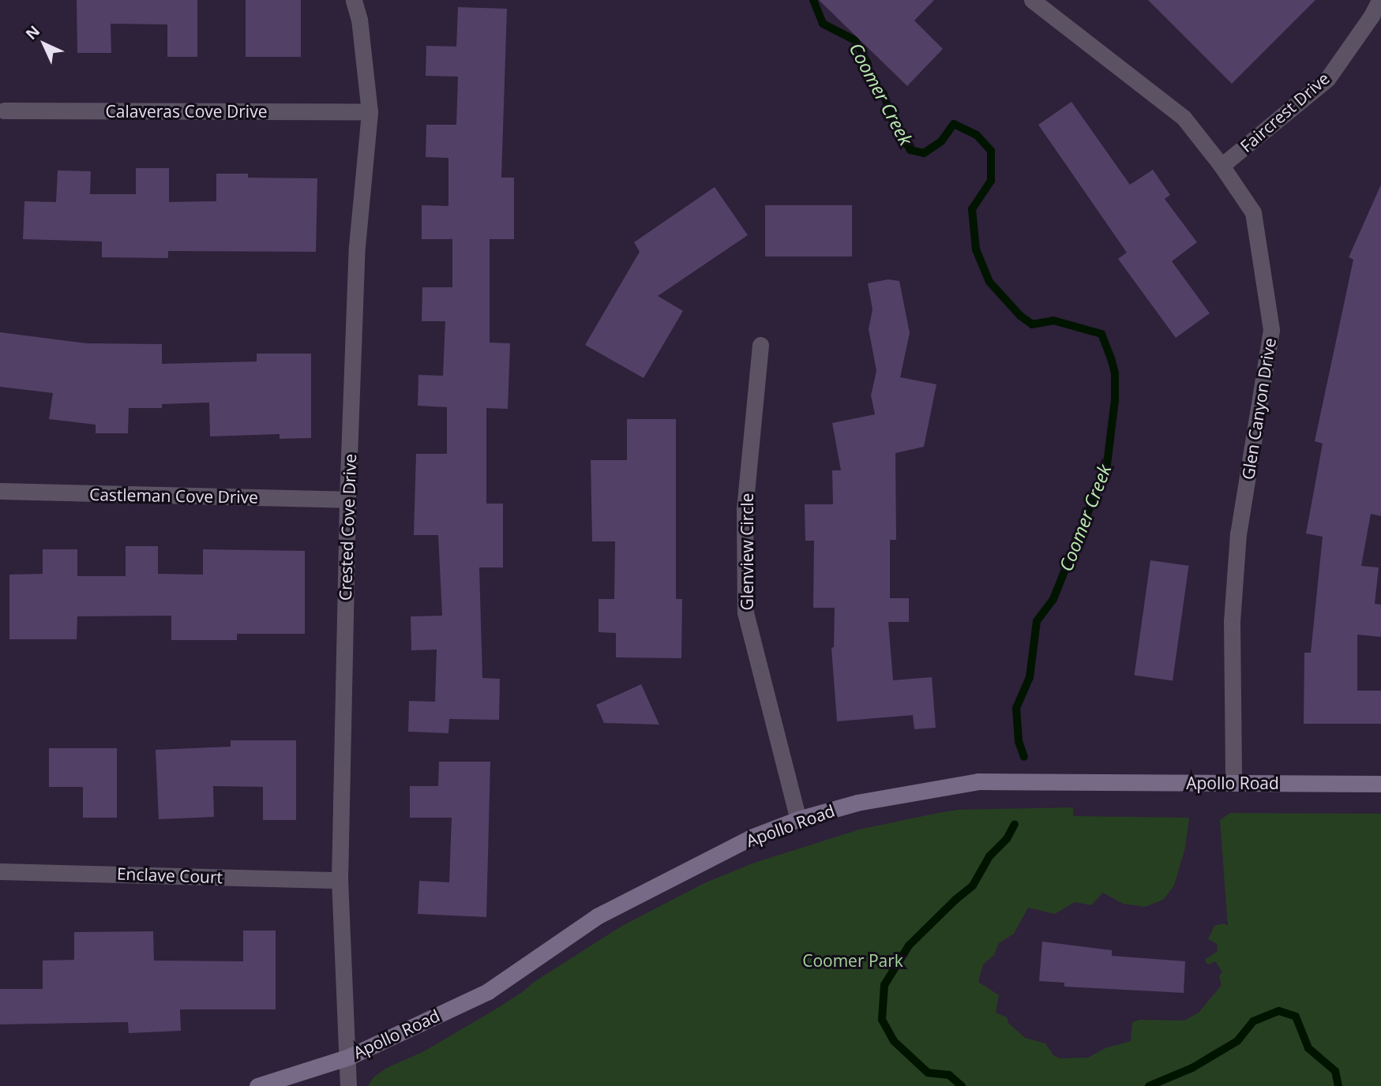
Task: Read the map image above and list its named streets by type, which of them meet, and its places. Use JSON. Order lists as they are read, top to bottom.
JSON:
{
  "streets": {
    "street": [
      "Calaveras Cove Drive",
      "Faircrest Drive",
      "Glen Canyon Drive",
      "Castleman Cove Drive",
      "Crested Cove Drive",
      "Glenview Circle",
      "Apollo Road",
      "Enclave Court"
    ]
  },
  "crossings": [
    ["Calaveras Cove Drive", "Crested Cove Drive"],
    ["Faircrest Drive", "Glen Canyon Drive"],
    ["Glen Canyon Drive", "Apollo Road"],
    ["Castleman Cove Drive", "Crested Cove Drive"],
    ["Crested Cove Drive", "Apollo Road"],
    ["Crested Cove Drive", "Enclave Court"],
    ["Glenview Circle", "Apollo Road"]
  ],
  "water": ["Coomer Creek"],
  "parks": ["Coomer Park"],
  "north": "top left"
}
